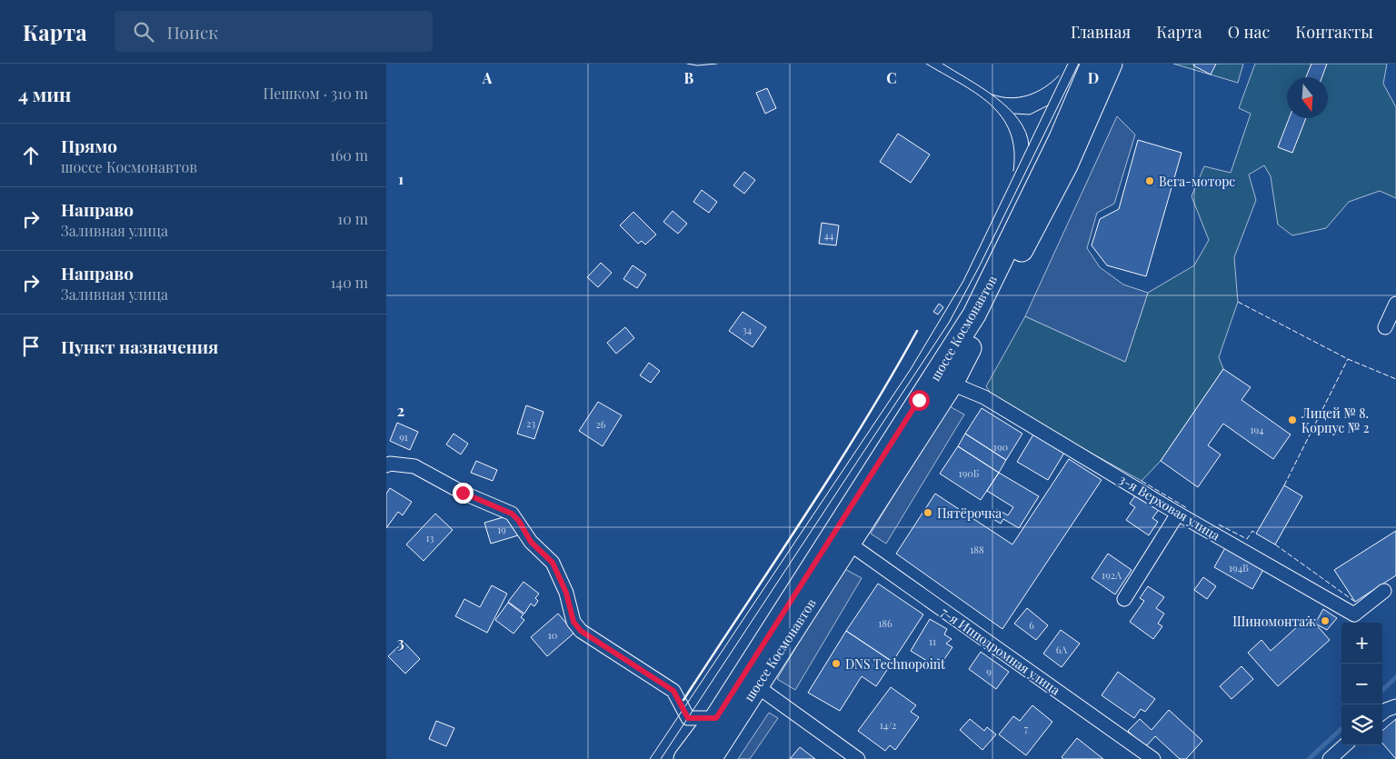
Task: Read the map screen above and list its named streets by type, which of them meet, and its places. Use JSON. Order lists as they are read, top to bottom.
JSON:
{
  "streets": {
    "main road": ["шоссе Космонавтов"],
    "street": ["3-я Верховая улица", "7-я Ипподромная улица"]
  },
  "crossings": [
    ["шоссе Космонавтов", "3-я Верховая улица"],
    ["шоссе Космонавтов", "7-я Ипподромная улица"]
  ],
  "places": [
    "Вега-моторс",
    "Лицей № 8. Корпус № 2",
    "Пятёрочка",
    "Шиномонтаж",
    "DNS Technopoint"
  ],
  "house_numbers": [
    "44",
    "34",
    "23",
    "26",
    "194",
    "91",
    "190",
    "190Б",
    "19",
    "13",
    "188",
    "194В",
    "192А",
    "186",
    "6",
    "10",
    "11",
    "6А",
    "9",
    "14/2",
    "7"
  ],
  "north": "bottom",
  "page": {
    "header": "Карта",
    "search": "Поиск",
    "nav": [
      "Главная",
      "Карта",
      "О нас",
      "Контакты"
    ],
    "heading": ["4 мин", "Пешком · 310 m"],
    "list": [
      ["Прямо", "шоссе Космонавтов", "160 m"],
      ["Направо", "Заливная улица", "10 m"],
      ["Направо", "Заливная улица", "140 m"],
      "Пункт назначения"
    ],
    "map_buttons": ["+", "−"]
  },
  "grid": {
    "columns": [
      "A",
      "B",
      "C",
      "D"
    ],
    "rows": ["1", "2", "3"]
  }
}
